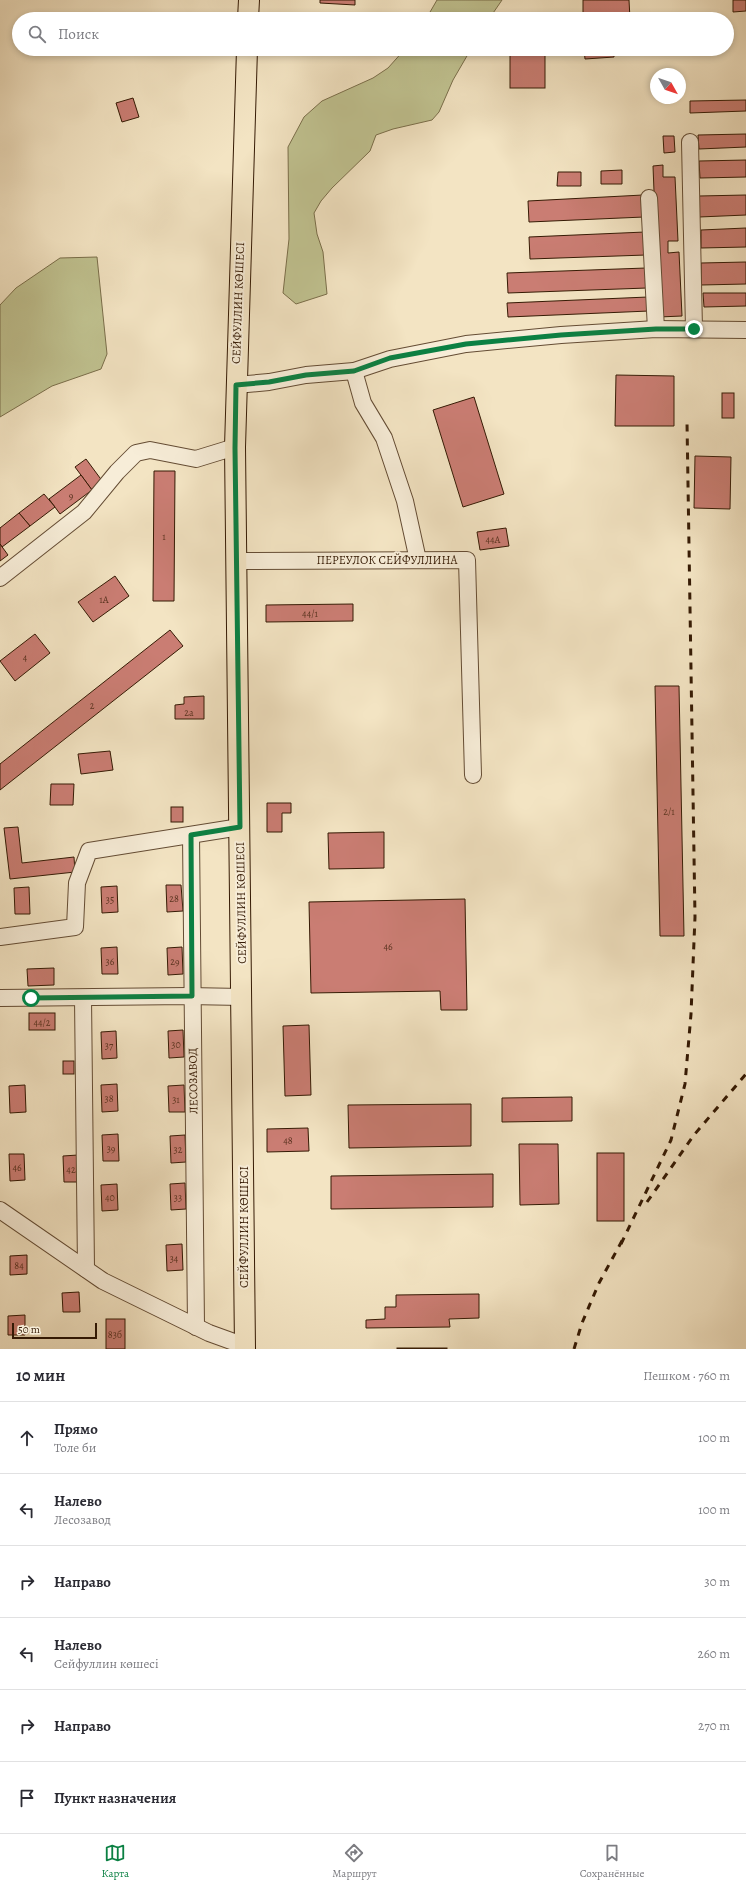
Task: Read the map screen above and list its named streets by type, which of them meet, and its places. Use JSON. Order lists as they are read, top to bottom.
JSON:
{
  "streets": {
    "main road": ["СЕЙФУЛЛИН КӨШЕСІ"],
    "street": ["ПЕРЕУЛОК СЕЙФУЛЛИНА", "ЛЕСОЗАВОД"]
  },
  "crossings": [
    ["СЕЙФУЛЛИН КӨШЕСІ", "ПЕРЕУЛОК СЕЙФУЛЛИНА"]
  ],
  "house_numbers": [
    "9",
    "1",
    "44А",
    "1А",
    "44/1",
    "4",
    "2",
    "2а",
    "2/1",
    "28",
    "35",
    "46",
    "36",
    "29",
    "44/2",
    "30",
    "37",
    "38",
    "31",
    "48",
    "39",
    "32",
    "46",
    "42",
    "40",
    "33",
    "34",
    "84",
    "83б"
  ],
  "scale_bar": "50 m",
  "north": "bottom right",
  "page": {
    "search": "Поиск",
    "scale": "50 m",
    "heading": ["10 мин", "Пешком · 760 m"],
    "list": [
      ["Прямо", "Толе би", "100 m"],
      ["Налево", "Лесозавод", "100 m"],
      ["Направо", "30 m"],
      ["Налево", "Сейфуллин көшесі", "260 m"],
      ["Направо", "270 m"],
      "Пункт назначения"
    ],
    "nav": ["Карта", "Маршрут", "Сохранённые"]
  }
}
